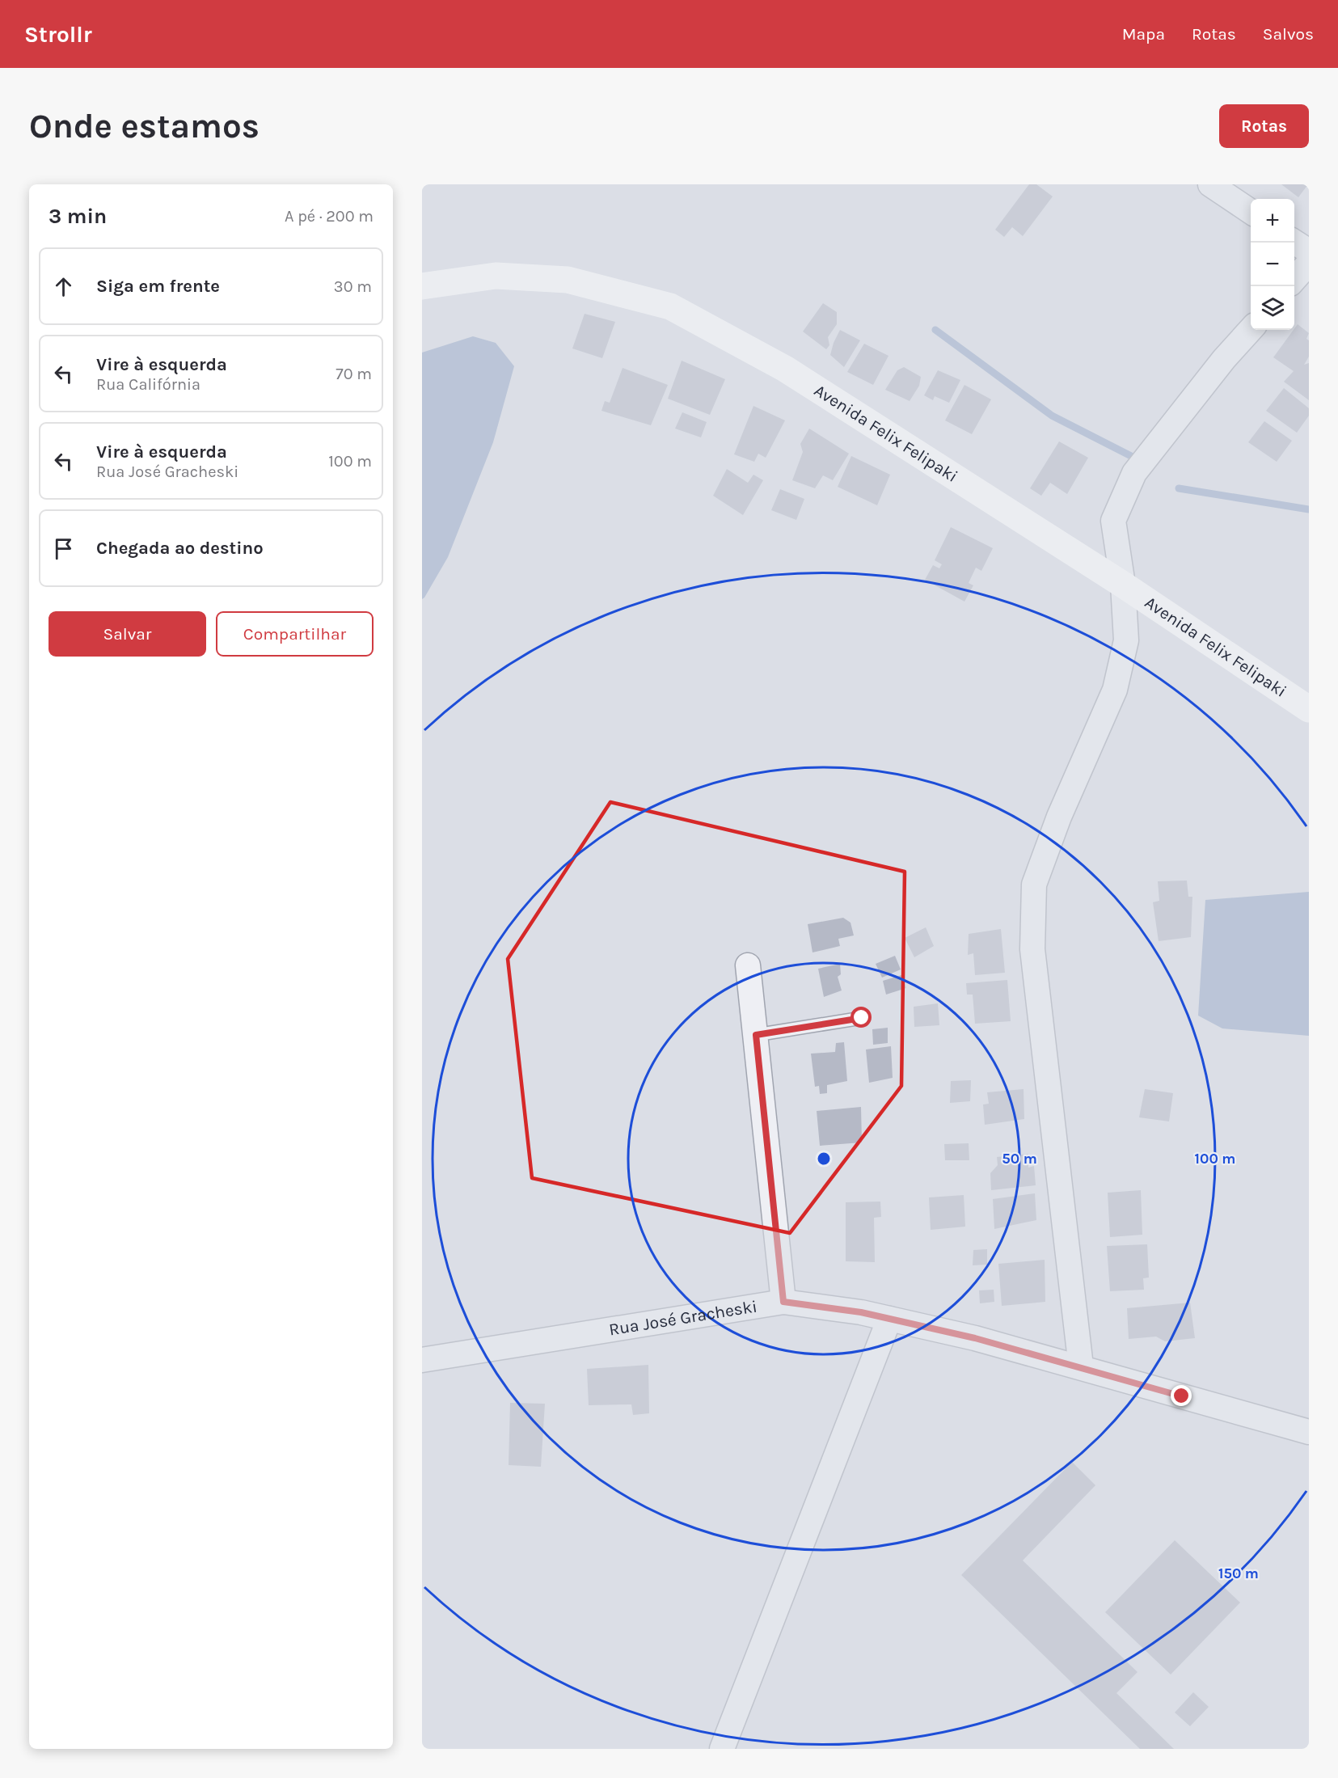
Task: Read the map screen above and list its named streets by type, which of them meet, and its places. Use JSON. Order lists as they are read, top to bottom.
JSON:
{
  "streets": {
    "street": ["Avenida Felix Felipaki", "Rua José Gracheski"]
  },
  "page": {
    "header": "Strollr",
    "nav": ["Mapa", "Rotas", "Salvos"],
    "buttons": [
      "Rotas",
      ["Salvar", "Compartilhar"]
    ],
    "title": "Onde estamos",
    "heading": ["3 min", "A pé · 200 m"],
    "map_buttons": ["+", "−"],
    "list": [
      ["Siga em frente", "30 m"],
      ["Vire à esquerda", "Rua Califórnia", "70 m"],
      ["Vire à esquerda", "Rua José Gracheski", "100 m"],
      "Chegada ao destino"
    ]
  },
  "rings": ["50 m", "100 m", "150 m"]
}
